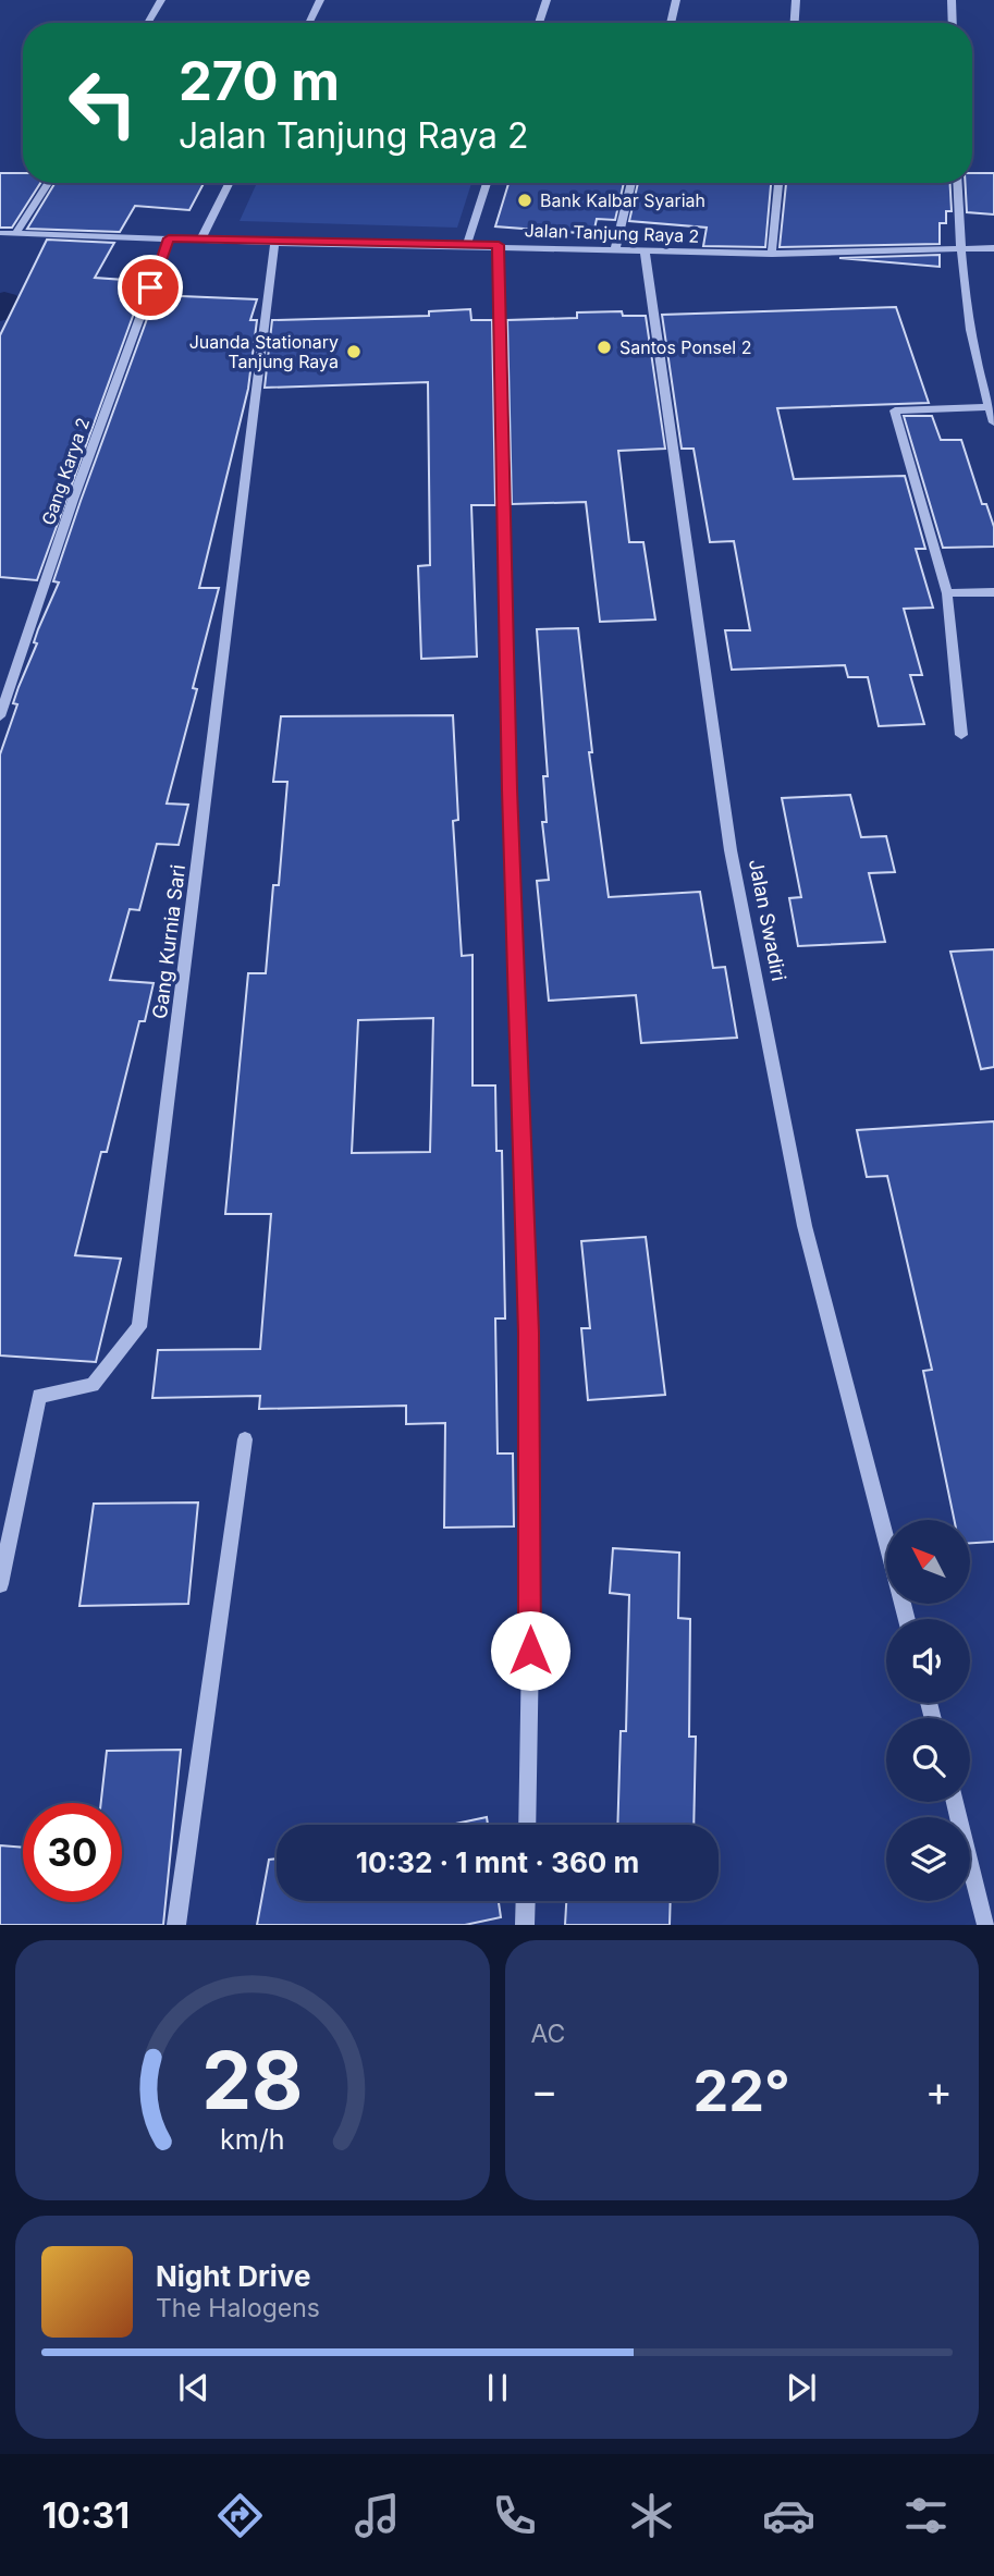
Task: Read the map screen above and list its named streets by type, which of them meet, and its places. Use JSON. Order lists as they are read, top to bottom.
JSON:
{
  "streets": {
    "street": [
      "Jalan Tanjung Raya 2",
      "Gang Karya 2",
      "Jalan Swadiri",
      "Gang Kurnia Sari"
    ]
  },
  "crossings": [
    ["Jalan Tanjung Raya 2", "Gang Karya 2"],
    ["Jalan Tanjung Raya 2", "Jalan Swadiri"],
    ["Jalan Tanjung Raya 2", "Gang Kurnia Sari"]
  ],
  "places": ["Bank Kalbar Syariah", "Santos Ponsel 2", "Juanda Stationary Tanjung Raya"],
  "north": "top left",
  "page": {
    "turn": ["270 m", "Jalan Tanjung Raya 2"],
    "limit": "30",
    "trip": "10:32 · 1 mnt · 360 m",
    "tile": "AC",
    "heat": ["−", "22°", "+"],
    "song": ["Night Drive", "The Halogens"],
    "tabs": "10:31",
    "gauge": ["28", "km/h"]
  }
}
